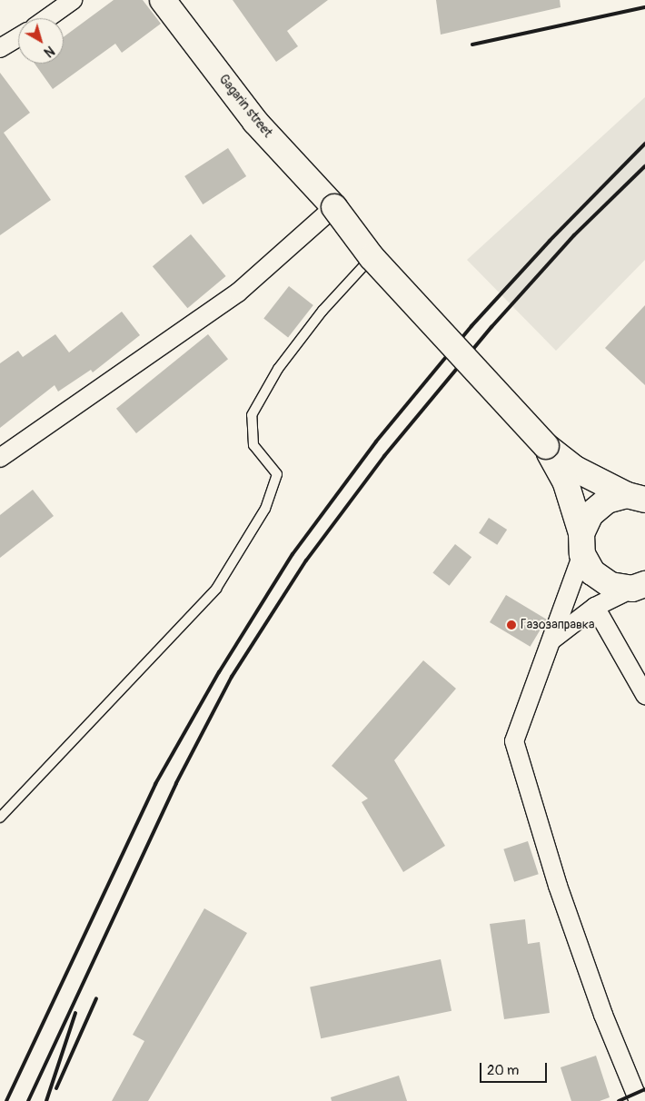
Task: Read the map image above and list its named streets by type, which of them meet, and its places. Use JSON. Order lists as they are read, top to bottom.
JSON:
{
  "streets": {
    "main road": ["Gagarin street"]
  },
  "places": ["Газозаправка"],
  "scale_bar": "20 m",
  "north": "bottom right"
}
